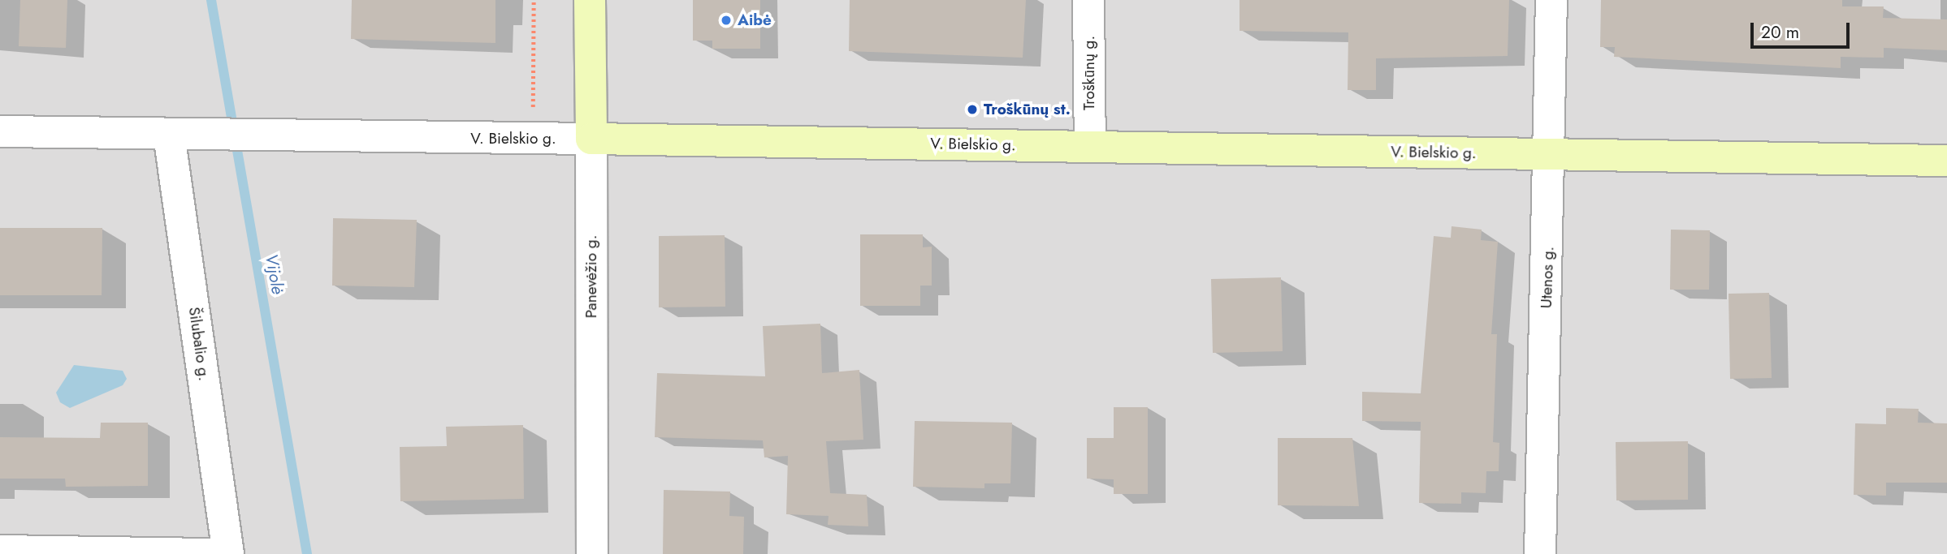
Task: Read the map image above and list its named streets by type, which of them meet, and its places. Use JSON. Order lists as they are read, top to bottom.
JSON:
{
  "streets": {
    "street": [
      "Troškūnų g.",
      "V. Bielskio g.",
      "Panevėžio g.",
      "Utenos g.",
      "Šilubalio g."
    ]
  },
  "crossings": [
    ["Troškūnų g.", "V. Bielskio g."],
    ["V. Bielskio g.", "Panevėžio g."],
    ["V. Bielskio g.", "Utenos g."],
    ["V. Bielskio g.", "Šilubalio g."]
  ],
  "water": ["Vijolė"],
  "places": ["Aibė", "Troškūnų st."],
  "scale_bar": "20 m"
}
